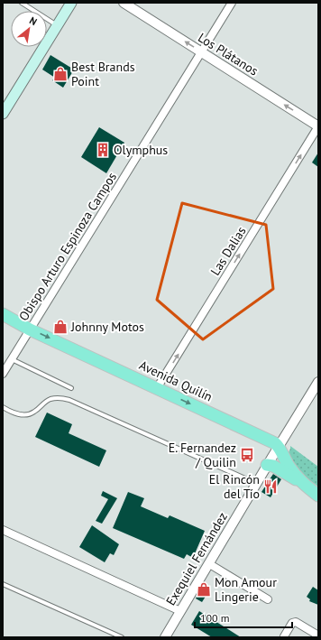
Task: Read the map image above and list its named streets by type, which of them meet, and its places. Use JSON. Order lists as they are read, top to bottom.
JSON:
{
  "streets": {
    "main road": ["Avenida Quilín"],
    "street": [
      "Los Plátanos",
      "Obispo Arturo Espinoza Campos",
      "Las Dalias",
      "Exequiel Fernández"
    ]
  },
  "crossings": [
    ["Los Plátanos", "Obispo Arturo Espinoza Campos"],
    ["Los Plátanos", "Las Dalias"],
    ["Obispo Arturo Espinoza Campos", "Avenida Quilín"],
    ["Las Dalias", "Avenida Quilín"],
    ["Avenida Quilín", "Exequiel Fernández"]
  ],
  "one_way": ["Los Plátanos", "Las Dalias", "Avenida Quilín"],
  "places": {
    "shop": ["Best Brands Point", "Johnny Motos", "Mon Amour Lingerie"],
    "building": ["Olymphus"],
    "bus stop": ["E. Fernandez / Quilin"],
    "restaurant": ["El Rincón del Tío"]
  },
  "scale_bar": "100 m",
  "north": "top right"
}
